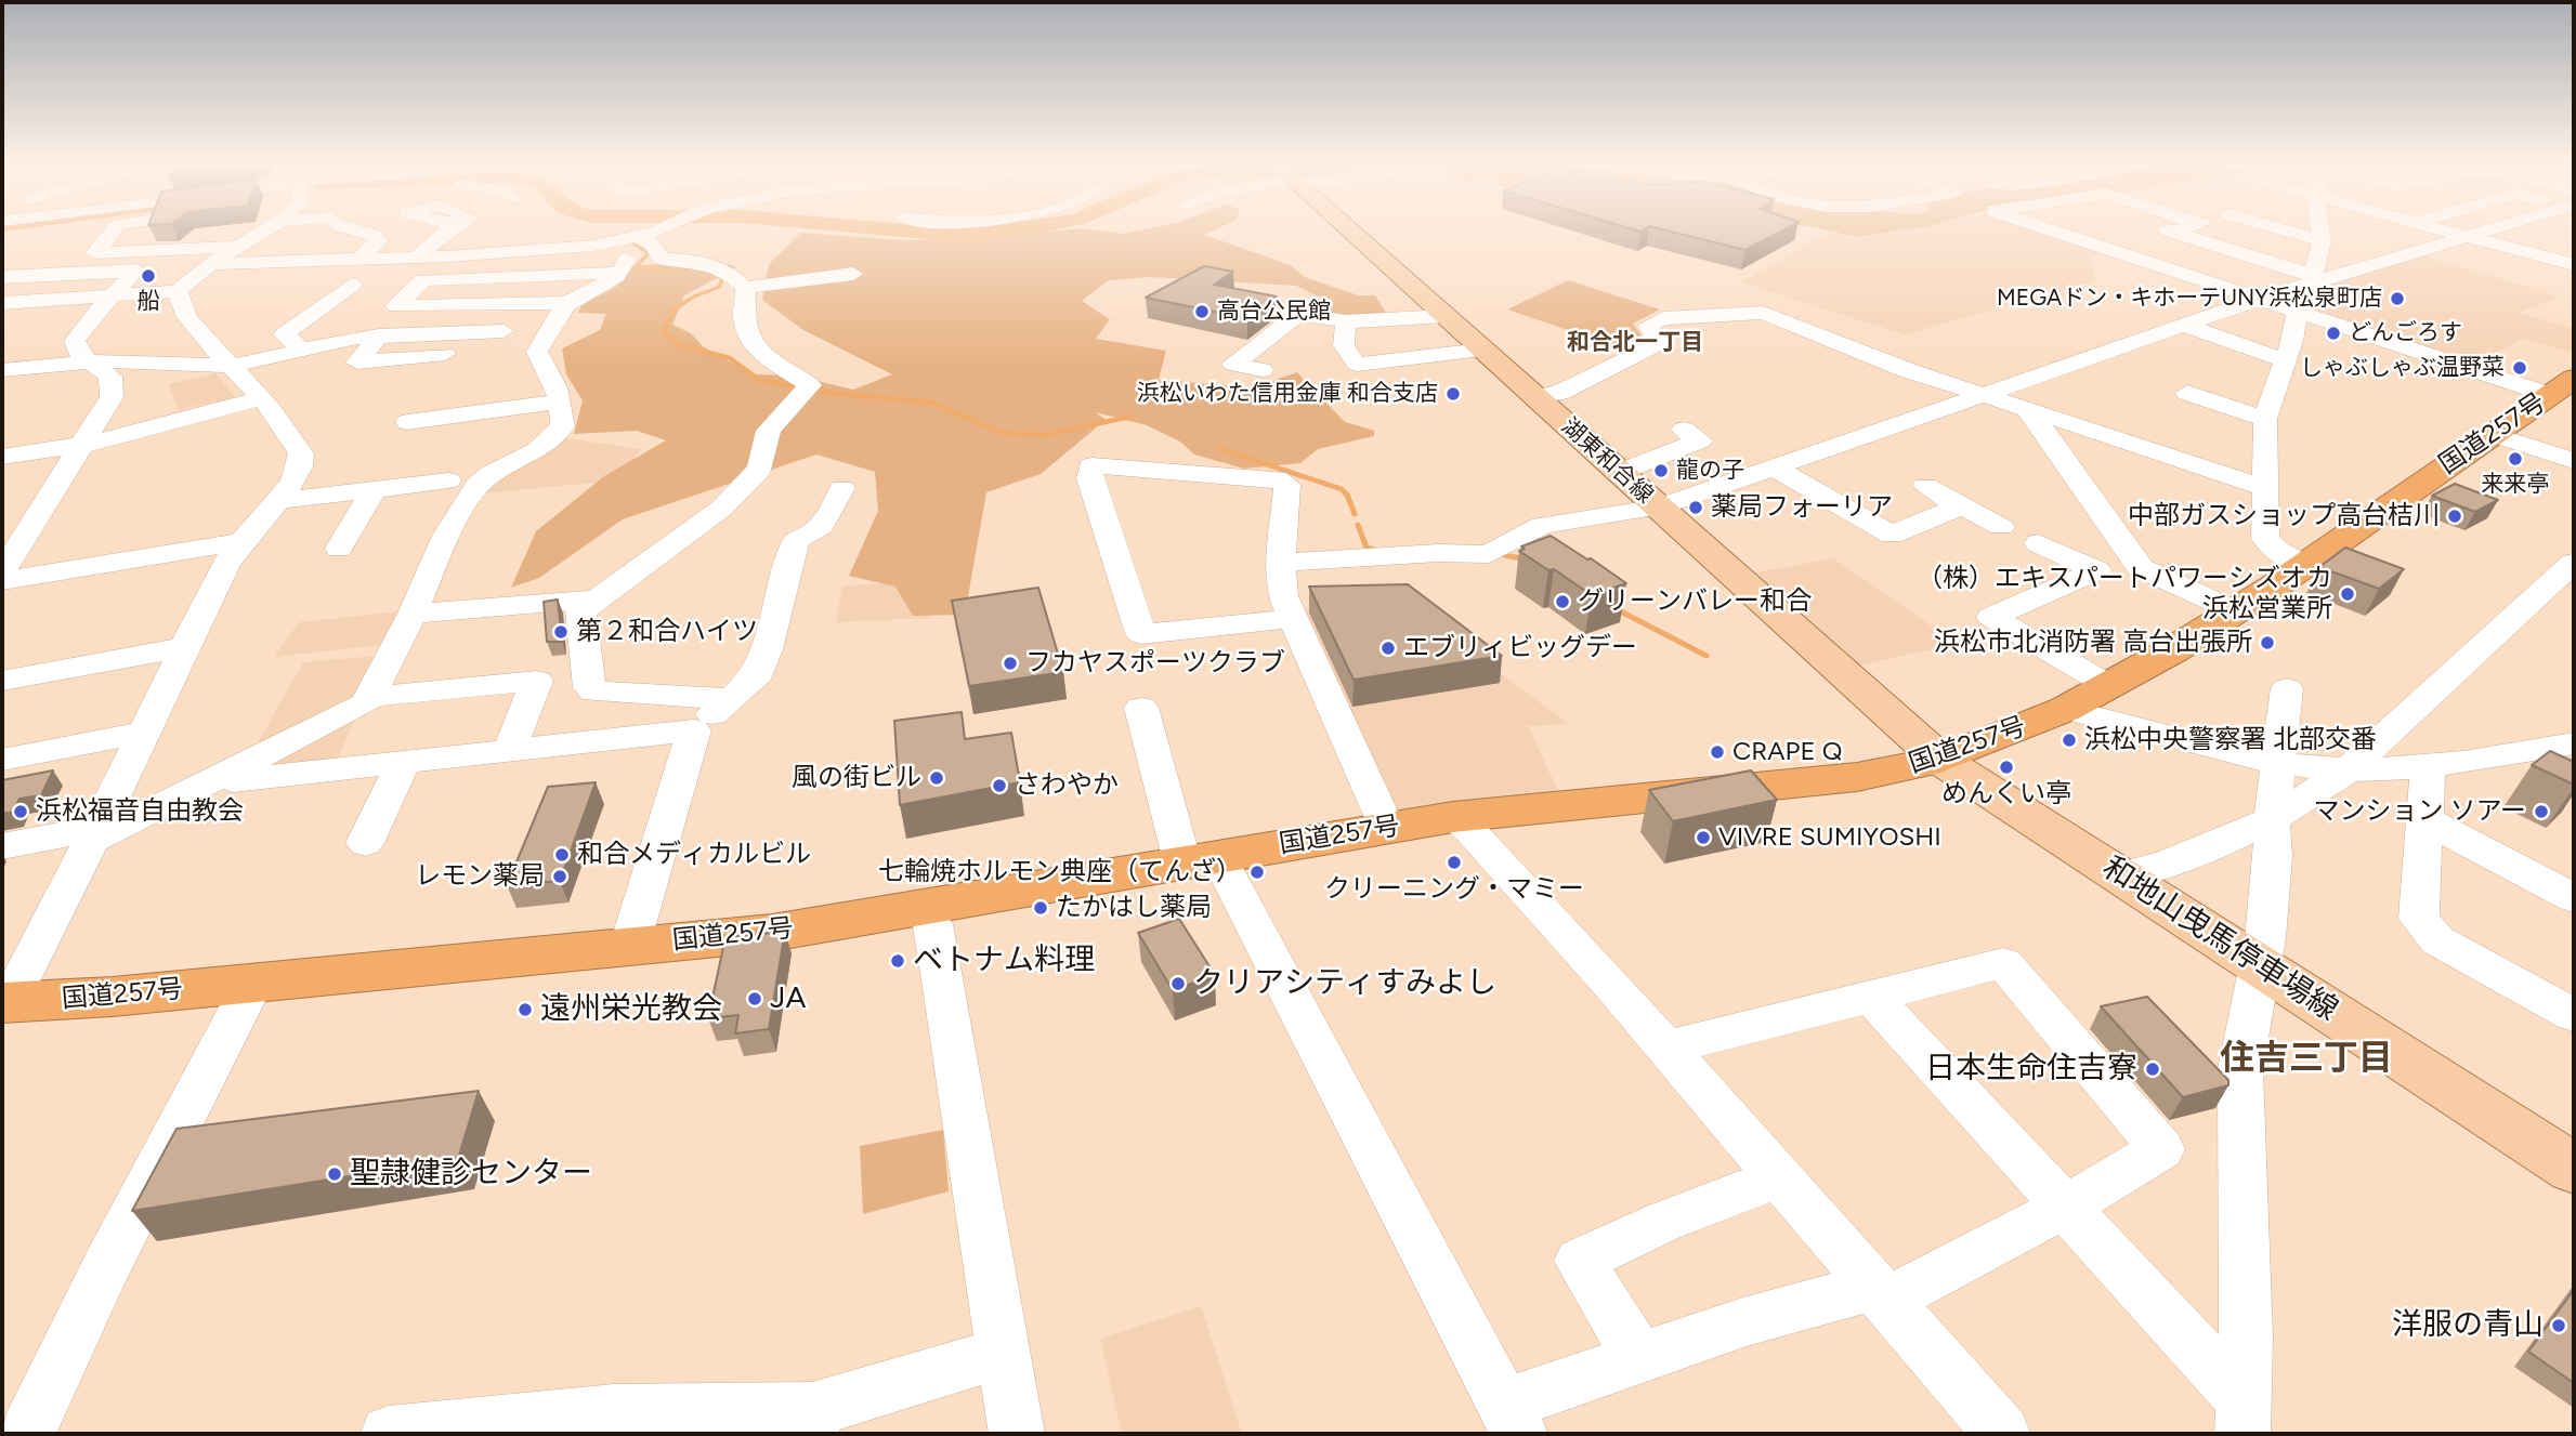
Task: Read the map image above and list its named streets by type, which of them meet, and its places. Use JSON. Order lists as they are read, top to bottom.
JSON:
{
  "streets": {
    "highway": ["国道257号"],
    "main road": ["湖東和合線", "和地山曳馬停車場線"]
  },
  "crossings": [
    ["国道257号", "湖東和合線"],
    ["国道257号", "和地山曳馬停車場線"],
    ["湖東和合線", "和地山曳馬停車場線"]
  ],
  "districts": ["和合北一丁目", "住吉三丁目"],
  "places": [
    "船",
    "MEGAドン・キホーテUNY浜松泉町店",
    "高台公民館",
    "どんごろす",
    "しゃぶしゃぶ温野菜",
    "浜松いわた信用金庫 和合支店",
    "来来亭",
    "龍の子",
    "薬局フォーリア",
    "中部ガスショップ高台桔川",
    "（株）エキスパートパワーシズオカ 浜松営業所",
    "グリーンバレー和合",
    "第２和合ハイツ",
    "浜松市北消防署 高台出張所",
    "エブリィビッグデー",
    "フカヤスポーツクラブ",
    "浜松中央警察署 北部交番",
    "CRAPE Q",
    "めんくい亭",
    "風の街ビル",
    "さわやか",
    "浜松福音自由教会",
    "マンション ソアー",
    "VIVRE SUMIYOSHI",
    "和合メディカルビル",
    "クリーニング・マミー",
    "七輪焼ホルモン典座（てんざ）",
    "レモン薬局",
    "たかはし薬局",
    "ベトナム料理",
    "クリアシティすみよし",
    "JA",
    "遠州栄光教会",
    "日本生命住吉寮",
    "聖隷健診センター",
    "洋服の青山"
  ]
}
